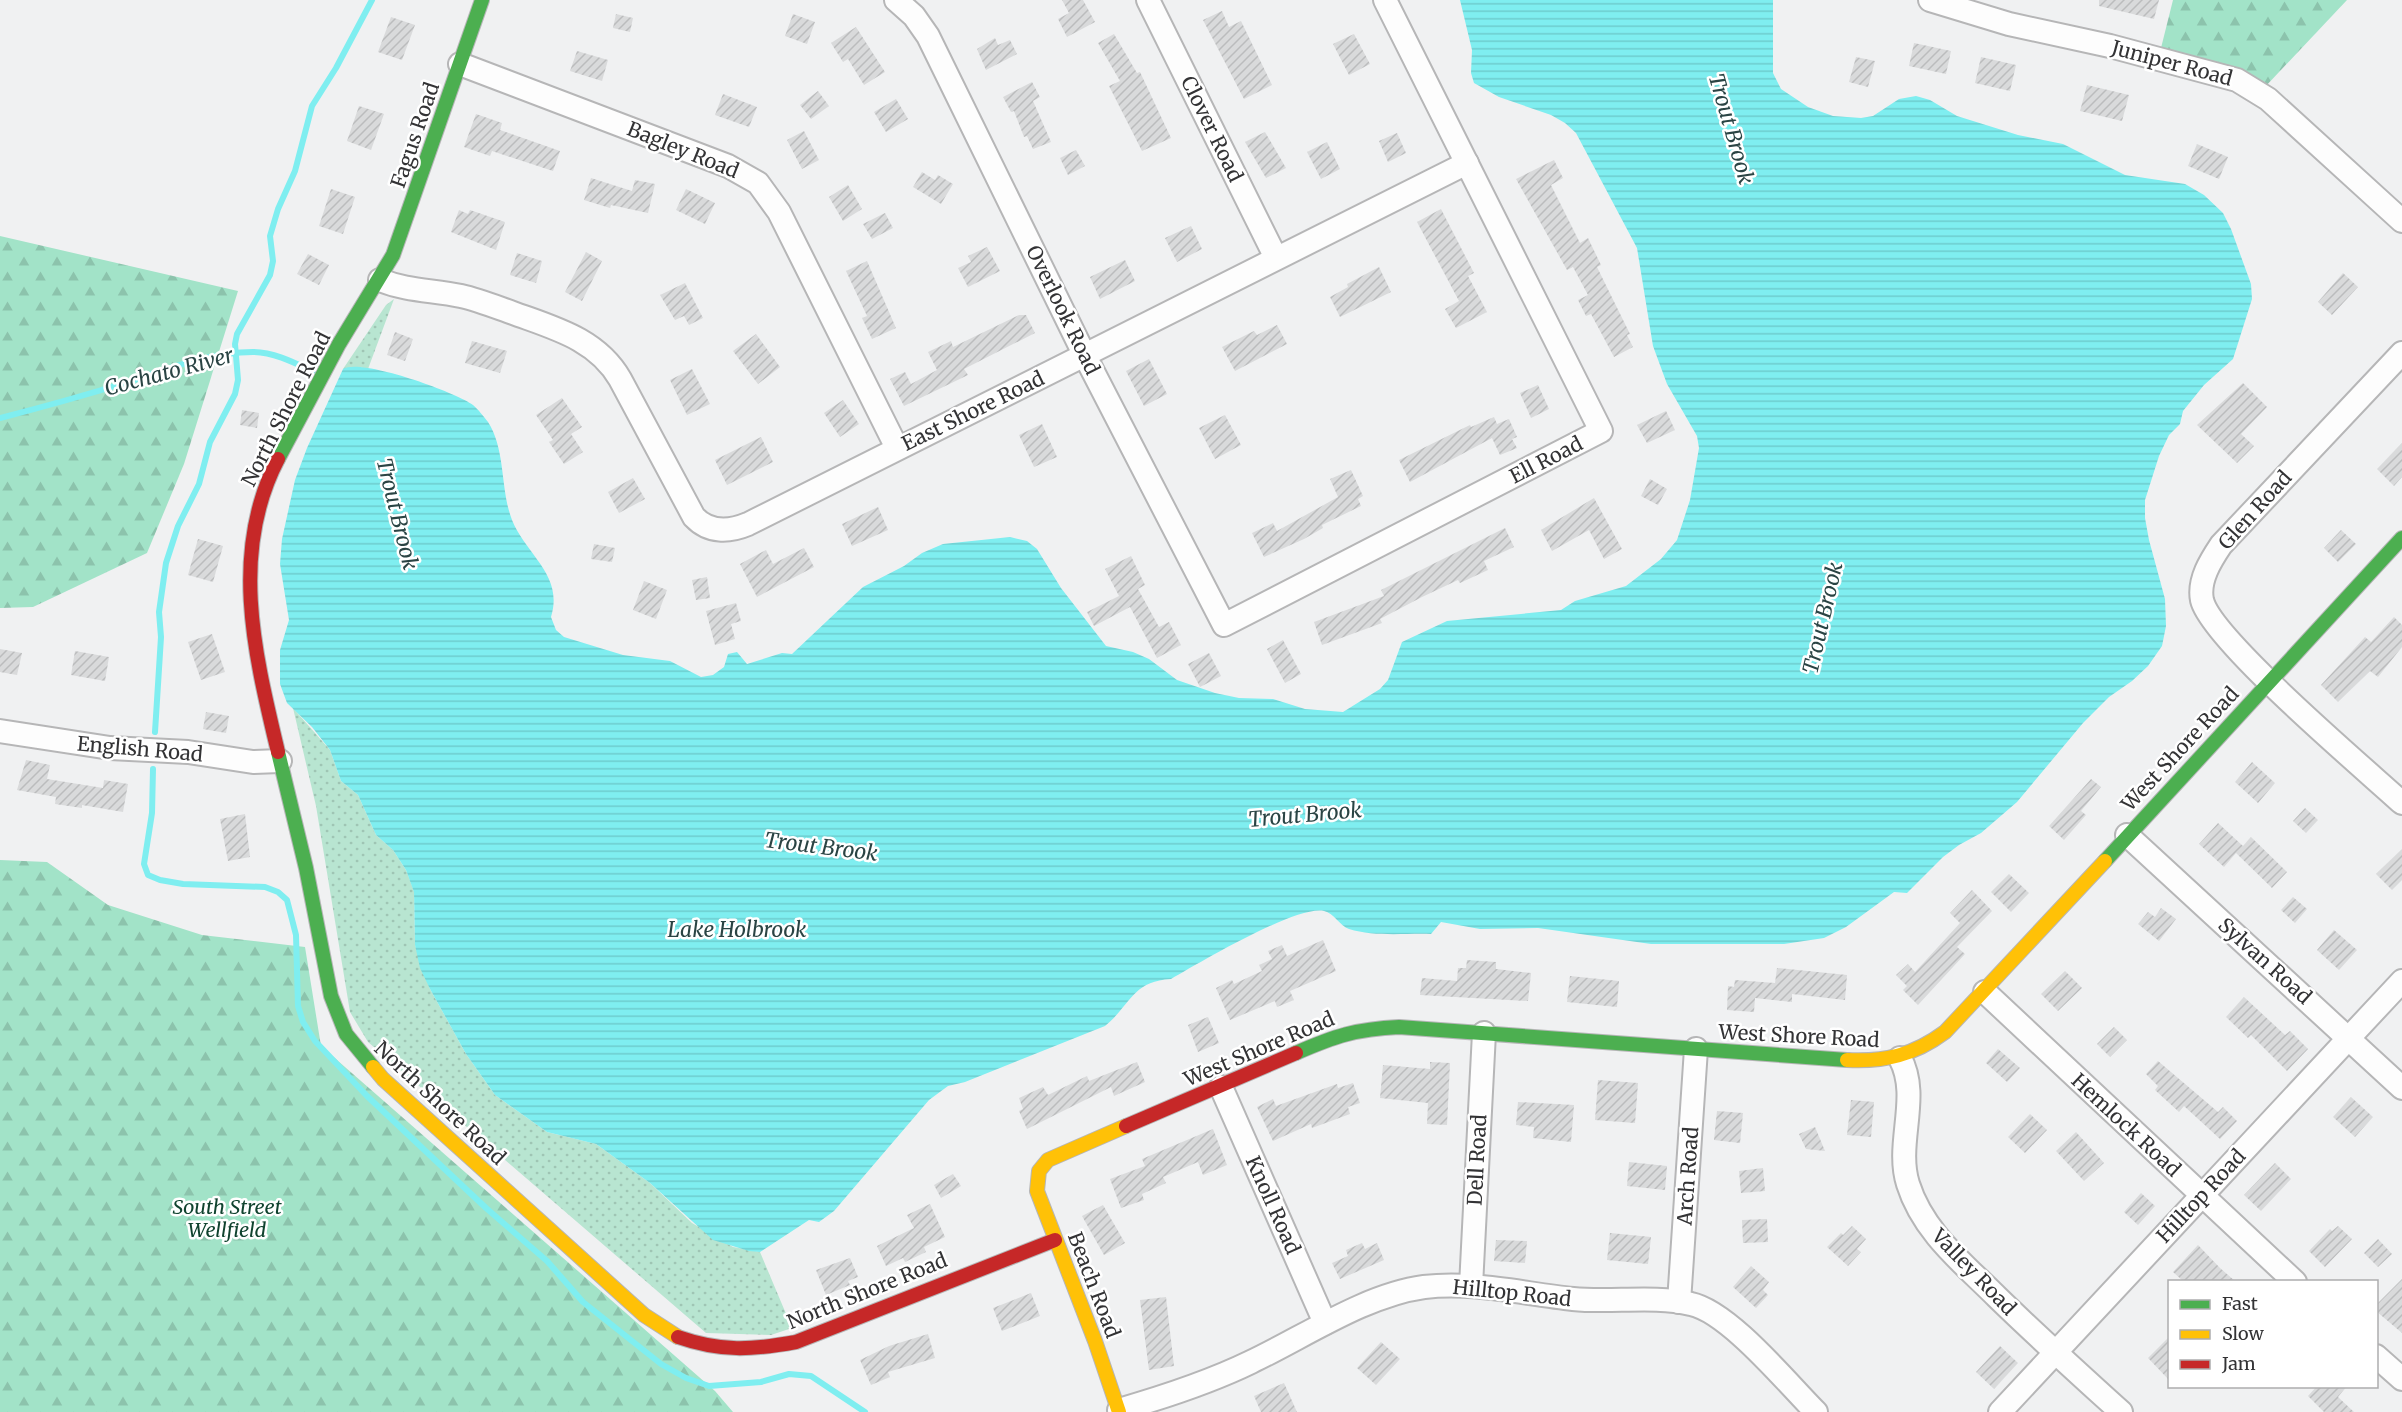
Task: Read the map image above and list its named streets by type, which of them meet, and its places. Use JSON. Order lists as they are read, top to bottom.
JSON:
{
  "streets": {
    "street": [
      "Juniper Road",
      "Clover Road",
      "Fagus Road",
      "Bagley Road",
      "Overlook Road",
      "North Shore Road",
      "East Shore Road",
      "Ell Road",
      "Glen Road",
      "English Road",
      "West Shore Road",
      "Sylvan Road",
      "Hemlock Road",
      "Dell Road",
      "Arch Road",
      "Hilltop Road",
      "Knoll Road",
      "Valley Road",
      "Beach Road"
    ]
  },
  "crossings": [
    ["Clover Road", "East Shore Road"],
    ["Fagus Road", "Bagley Road"],
    ["Fagus Road", "North Shore Road"],
    ["Fagus Road", "East Shore Road"],
    ["Bagley Road", "East Shore Road"],
    ["Overlook Road", "East Shore Road"],
    ["Overlook Road", "Ell Road"],
    ["North Shore Road", "East Shore Road"],
    ["North Shore Road", "English Road"],
    ["North Shore Road", "Beach Road"],
    ["East Shore Road", "Ell Road"],
    ["Glen Road", "West Shore Road"],
    ["West Shore Road", "Sylvan Road"],
    ["West Shore Road", "Hemlock Road"],
    ["West Shore Road", "Dell Road"],
    ["West Shore Road", "Arch Road"],
    ["West Shore Road", "Knoll Road"],
    ["West Shore Road", "Valley Road"],
    ["West Shore Road", "Beach Road"],
    ["Sylvan Road", "Hilltop Road"],
    ["Hemlock Road", "Hilltop Road"],
    ["Dell Road", "Hilltop Road"],
    ["Arch Road", "Hilltop Road"],
    ["Hilltop Road", "Knoll Road"],
    ["Hilltop Road", "Valley Road"],
    ["Hilltop Road", "Beach Road"]
  ],
  "water": ["Trout Brook", "Cochato River", "Lake Holbrook"],
  "parks": ["South Street Wellfield"],
  "legend": ["Fast", "Slow", "Jam"]
}
